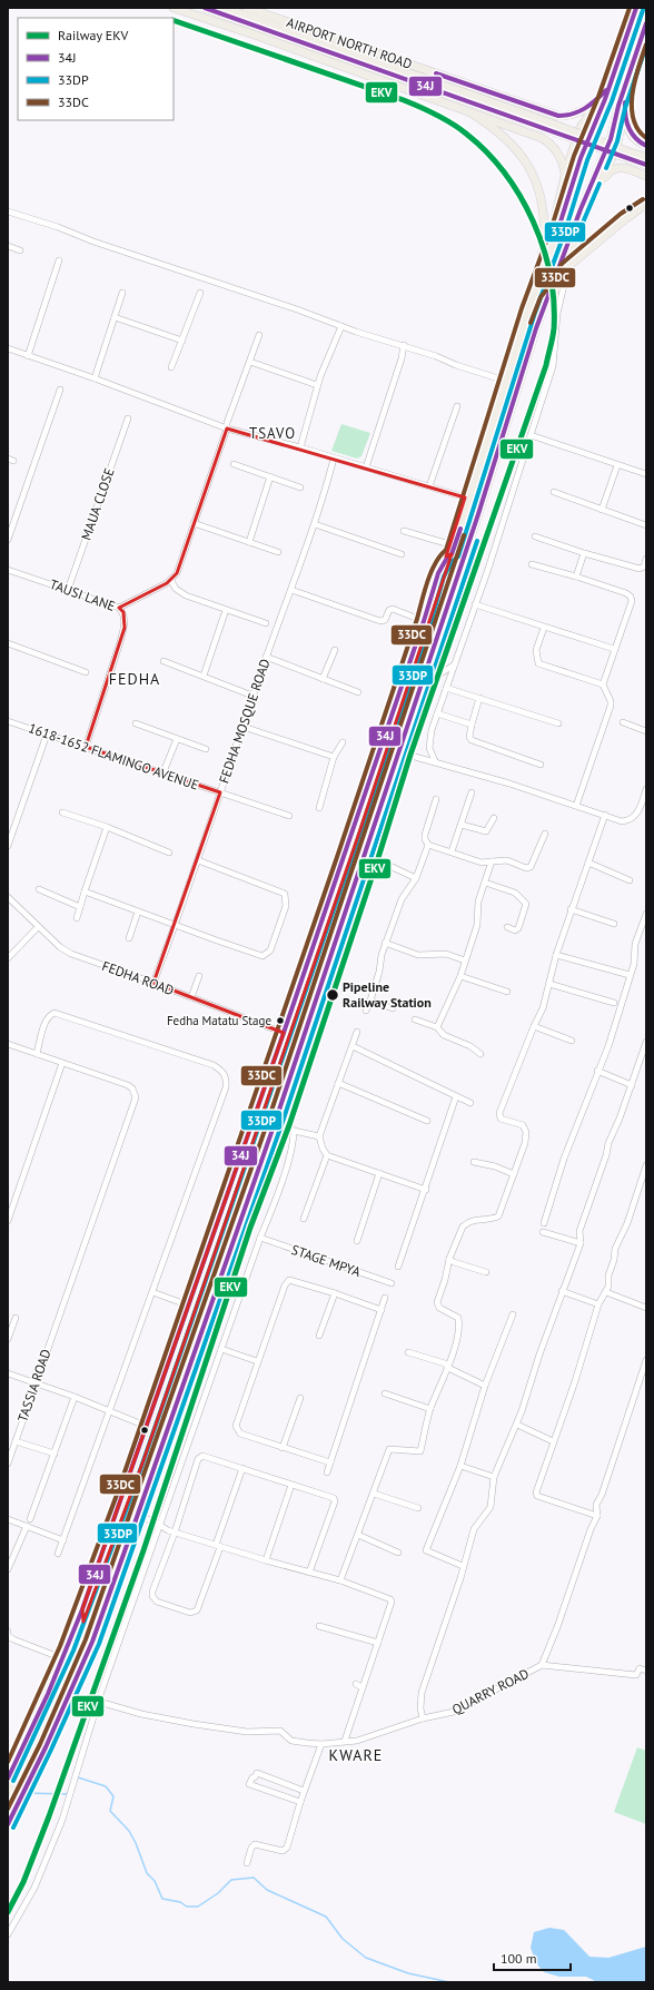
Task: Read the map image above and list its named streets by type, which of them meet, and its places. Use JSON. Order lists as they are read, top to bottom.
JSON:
{
  "streets": {
    "main road": ["AIRPORT NORTH ROAD"],
    "street": [
      "MAUA CLOSE",
      "TAUSI LANE",
      "FEDHA MOSQUE ROAD",
      "1618-1652 FLAMINGO AVENUE",
      "FEDHA ROAD",
      "STAGE MPYA",
      "TASSIA ROAD",
      "QUARRY ROAD"
    ]
  },
  "crossings": [
    ["MAUA CLOSE", "TAUSI LANE"],
    ["TAUSI LANE", "1618-1652 FLAMINGO AVENUE"],
    ["FEDHA MOSQUE ROAD", "1618-1652 FLAMINGO AVENUE"],
    ["FEDHA MOSQUE ROAD", "FEDHA ROAD"]
  ],
  "districts": ["TSAVO", "FEDHA", "KWARE"],
  "places": ["Pipeline Railway Station", "Fedha Matatu Stage"],
  "lines": [
    "transit line 34J",
    "transit line 33DC",
    "transit line 33DP",
    "rail line EKV"
  ],
  "legend": [
    "Railway EKV",
    "34J",
    "33DP",
    "33DC"
  ],
  "scale_bar": "100 m"
}
